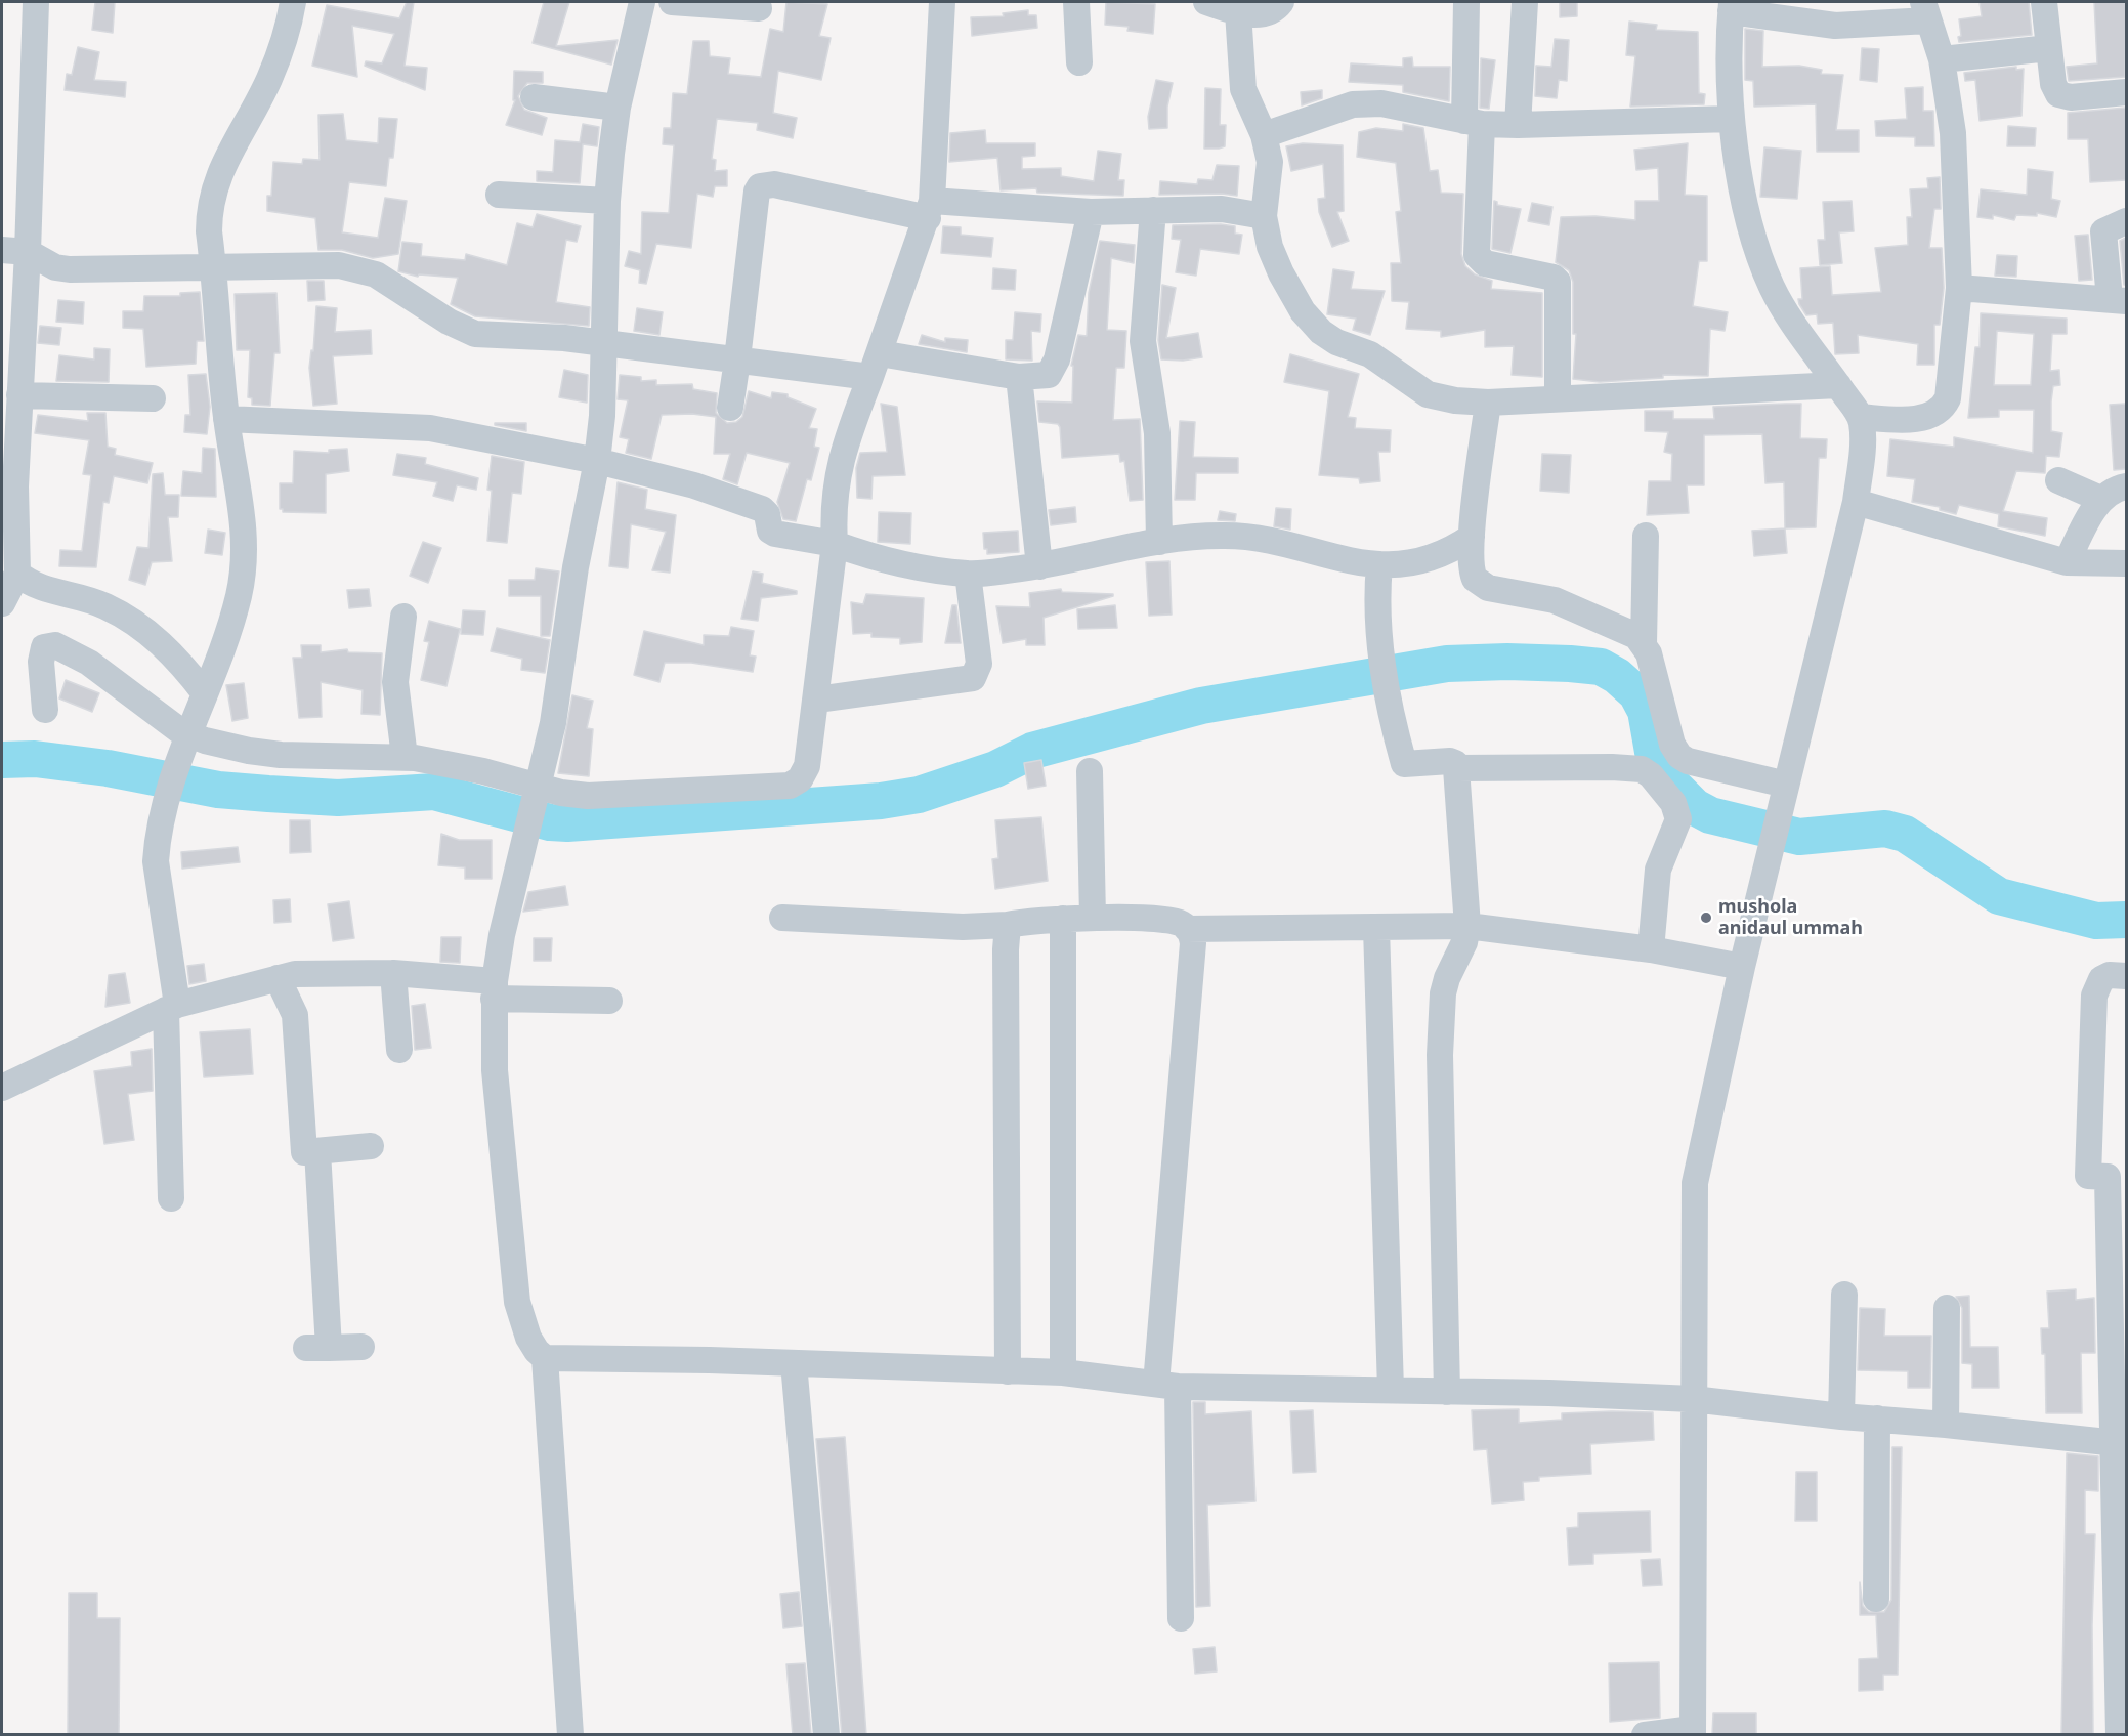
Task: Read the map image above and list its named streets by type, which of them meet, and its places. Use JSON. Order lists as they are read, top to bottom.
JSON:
{
  "places": ["mushola anidaul ummah"]
}
